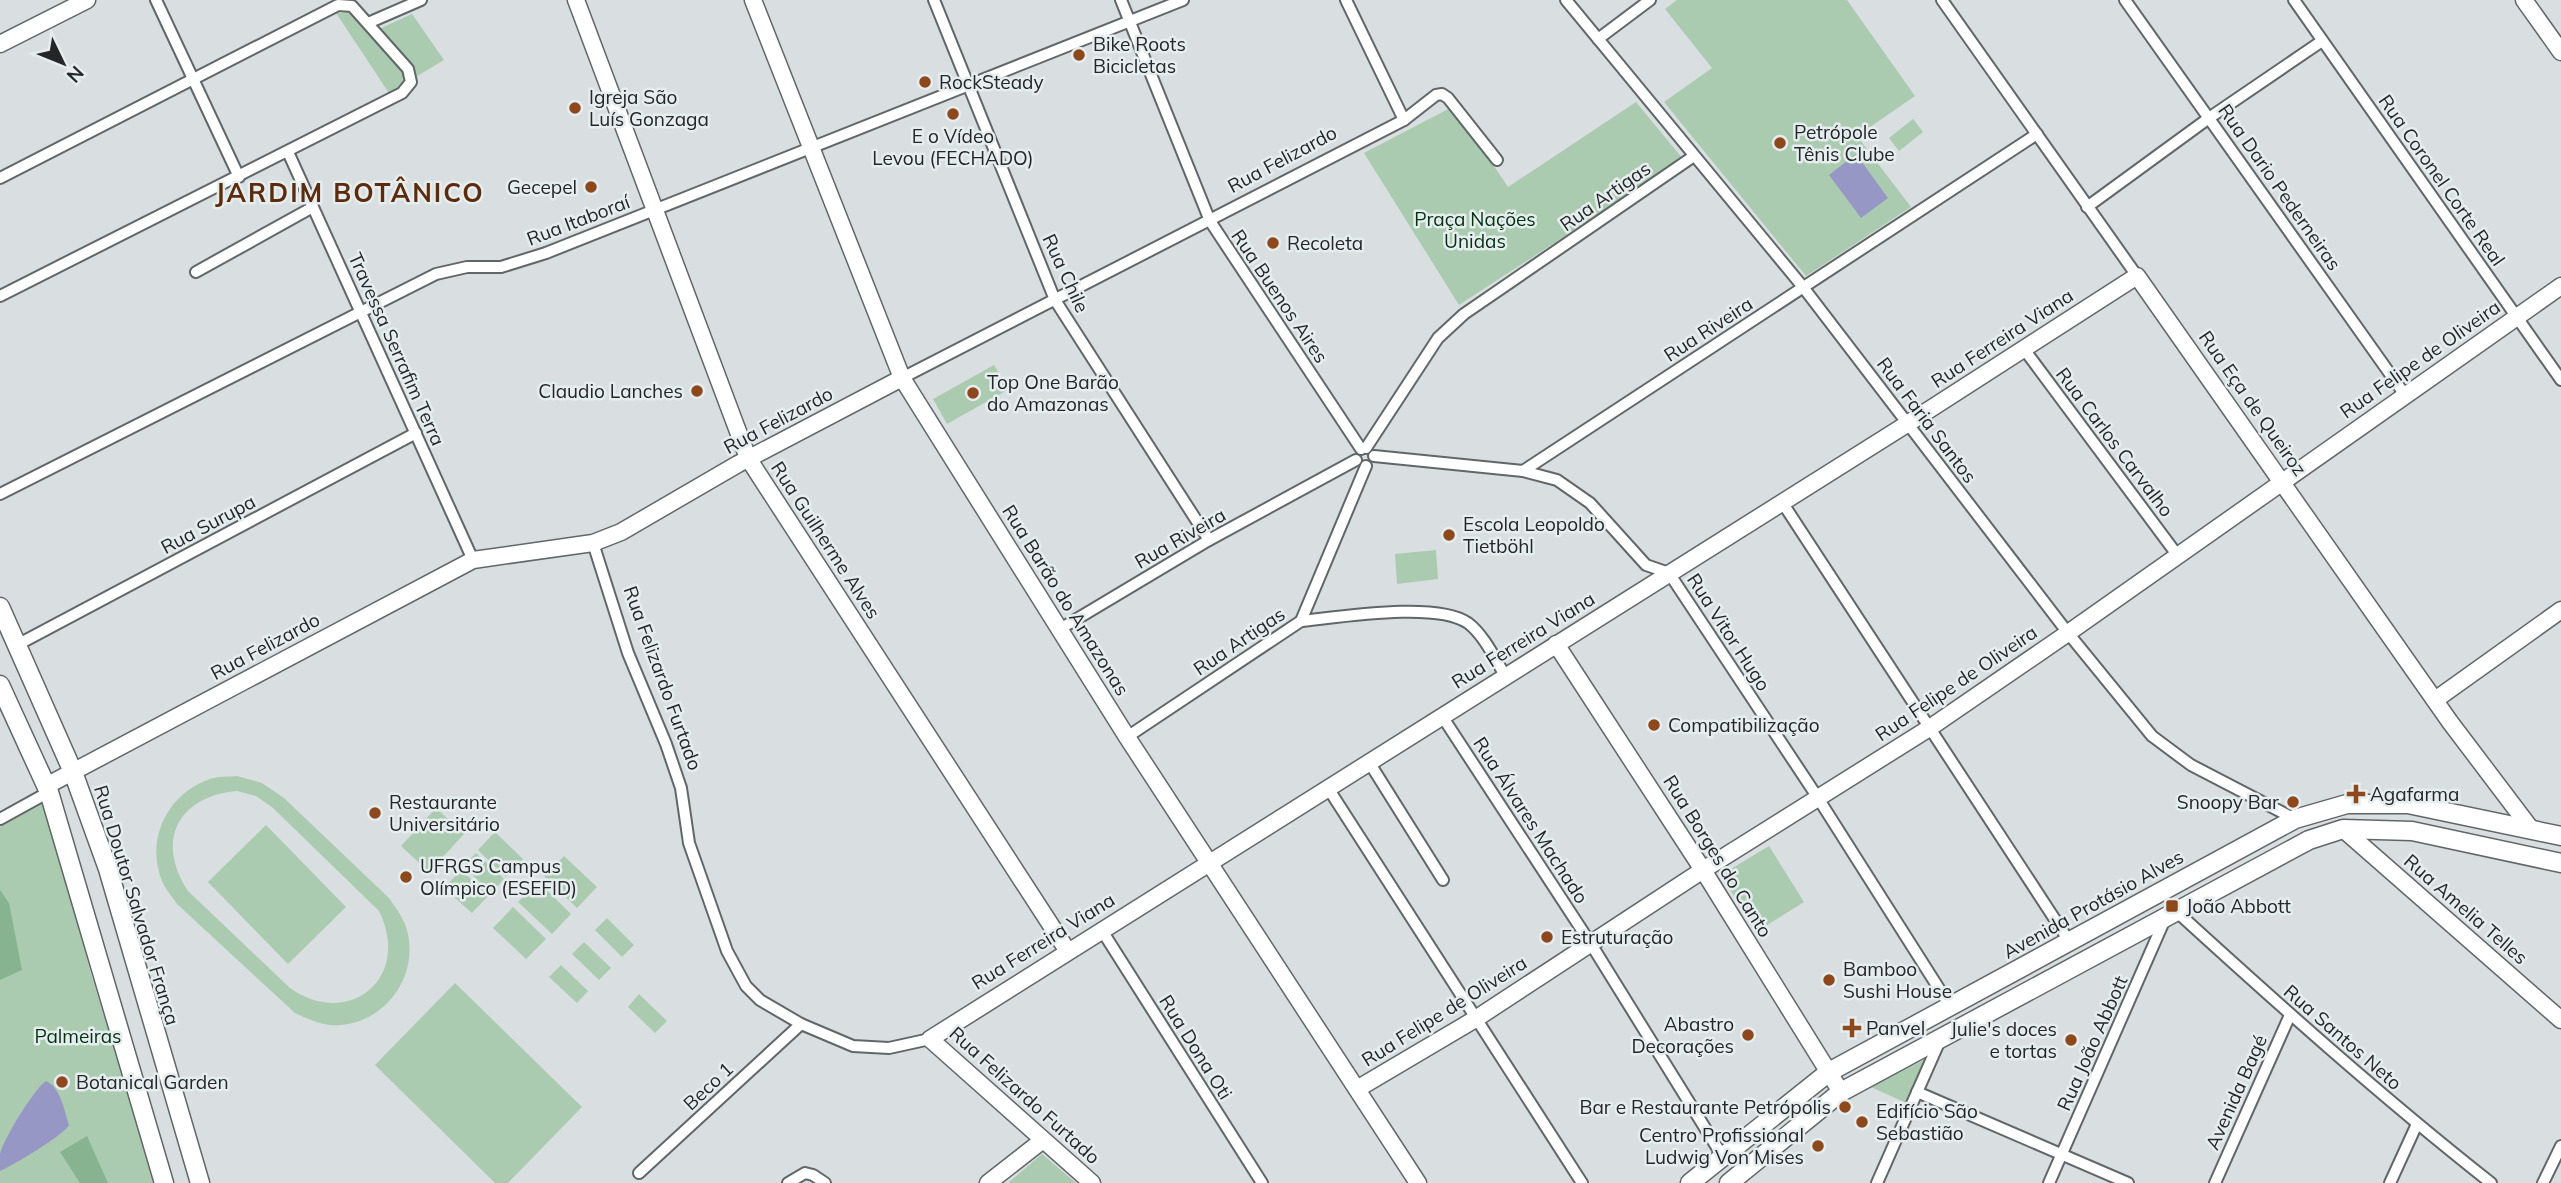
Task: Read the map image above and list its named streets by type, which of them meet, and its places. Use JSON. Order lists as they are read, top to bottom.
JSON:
{
  "streets": {
    "main road": ["Avenida Protásio Alves", "Rua Doutor Salvador França"],
    "street": [
      "Rua Felizardo",
      "Rua Coronel Corte Real",
      "Rua Dario Pederneiras",
      "Rua Artigas",
      "Rua Itaboraí",
      "Rua Chile",
      "Rua Buenos Aires",
      "Rua Riveira",
      "Rua Ferreira Viana",
      "Travessa Serrafim Terra",
      "Rua Felipe de Oliveira",
      "Rua Eça de Queiroz",
      "Rua Faria Santos",
      "Rua Carlos Carvalho",
      "Rua Surupa",
      "Rua Guilherme Alves",
      "Rua Barão do Amazonas",
      "Rua Vitor Hugo",
      "Rua Felizardo Furtado",
      "Rua Álvares Machado",
      "Rua Borges do Canto",
      "Rua Amelia Telles",
      "Rua Santos Neto",
      "Rua João Abbott",
      "Rua Dona Oti",
      "Beco 1",
      "Avenida Bagé"
    ]
  },
  "crossings": [
    ["Rua Felizardo", "Rua Chile"],
    ["Rua Felizardo", "Rua Buenos Aires"],
    ["Rua Felizardo", "Travessa Serrafim Terra"],
    ["Rua Felizardo", "Rua Guilherme Alves"],
    ["Rua Felizardo", "Rua Barão do Amazonas"],
    ["Rua Felizardo", "Rua Felizardo Furtado"],
    ["Rua Felizardo", "Rua Doutor Salvador França"],
    ["Rua Coronel Corte Real", "Rua Felipe de Oliveira"],
    ["Rua Dario Pederneiras", "Rua Felipe de Oliveira"],
    ["Rua Artigas", "Rua Buenos Aires"],
    ["Rua Artigas", "Rua Riveira"],
    ["Rua Artigas", "Rua Faria Santos"],
    ["Rua Artigas", "Rua Barão do Amazonas"],
    ["Rua Itaboraí", "Rua Chile"],
    ["Rua Itaboraí", "Rua Buenos Aires"],
    ["Rua Itaboraí", "Travessa Serrafim Terra"],
    ["Rua Itaboraí", "Rua Guilherme Alves"],
    ["Rua Itaboraí", "Rua Barão do Amazonas"],
    ["Rua Chile", "Rua Riveira"],
    ["Rua Riveira", "Rua Eça de Queiroz"],
    ["Rua Riveira", "Rua Faria Santos"],
    ["Rua Riveira", "Rua Barão do Amazonas"],
    ["Rua Riveira", "Rua Vitor Hugo"],
    ["Rua Ferreira Viana", "Rua Eça de Queiroz"],
    ["Rua Ferreira Viana", "Rua Faria Santos"],
    ["Rua Ferreira Viana", "Rua Carlos Carvalho"],
    ["Rua Ferreira Viana", "Rua Guilherme Alves"],
    ["Rua Ferreira Viana", "Rua Barão do Amazonas"],
    ["Rua Ferreira Viana", "Rua Vitor Hugo"],
    ["Rua Ferreira Viana", "Rua Felizardo Furtado"],
    ["Rua Ferreira Viana", "Rua Álvares Machado"],
    ["Rua Ferreira Viana", "Rua Borges do Canto"],
    ["Rua Ferreira Viana", "Rua Dona Oti"],
    ["Travessa Serrafim Terra", "Rua Surupa"],
    ["Rua Felipe de Oliveira", "Rua Eça de Queiroz"],
    ["Rua Felipe de Oliveira", "Rua Faria Santos"],
    ["Rua Felipe de Oliveira", "Rua Carlos Carvalho"],
    ["Rua Felipe de Oliveira", "Rua Barão do Amazonas"],
    ["Rua Felipe de Oliveira", "Rua Vitor Hugo"],
    ["Rua Felipe de Oliveira", "Rua Álvares Machado"],
    ["Rua Felipe de Oliveira", "Rua Borges do Canto"],
    ["Rua Eça de Queiroz", "Avenida Protásio Alves"],
    ["Rua Faria Santos", "Avenida Protásio Alves"],
    ["Rua Surupa", "Rua Doutor Salvador França"],
    ["Rua Vitor Hugo", "Avenida Protásio Alves"],
    ["Rua Felizardo Furtado", "Beco 1"],
    ["Rua Álvares Machado", "Avenida Protásio Alves"],
    ["Rua Borges do Canto", "Avenida Protásio Alves"],
    ["Rua Santos Neto", "Rua João Abbott"],
    ["Rua Santos Neto", "Avenida Bagé"]
  ],
  "districts": ["JARDIM BOTÂNICO"],
  "parks": ["Praça Nações Unidas", "Palmeiras"],
  "places": {
    "other": [
      "Bike Roots Bicicletas",
      "RockSteady",
      "Igreja São Luís Gonzaga",
      "E o Vídeo Levou (FECHADO)",
      "Petrópole Tênis Clube",
      "Gecepel",
      "Recoleta",
      "Claudio Lanches",
      "Top One Barão do Amazonas",
      "Escola Leopoldo Tietböhl",
      "Compatibilização",
      "Snoopy Bar",
      "Restaurante Universitário",
      "UFRGS Campus Olímpico (ESEFID)",
      "Estruturação",
      "Bamboo Sushi House",
      "Abastro Decorações",
      "Julie's doces e tortas",
      "Botanical Garden",
      "Bar e Restaurante Petrópolis",
      "Edifício São Sebastião",
      "Centro Profissional Ludwig Von Mises"
    ],
    "health": ["Agafarma", "Panvel"],
    "transit": ["João Abbott"]
  },
  "north": "bottom right"
}
